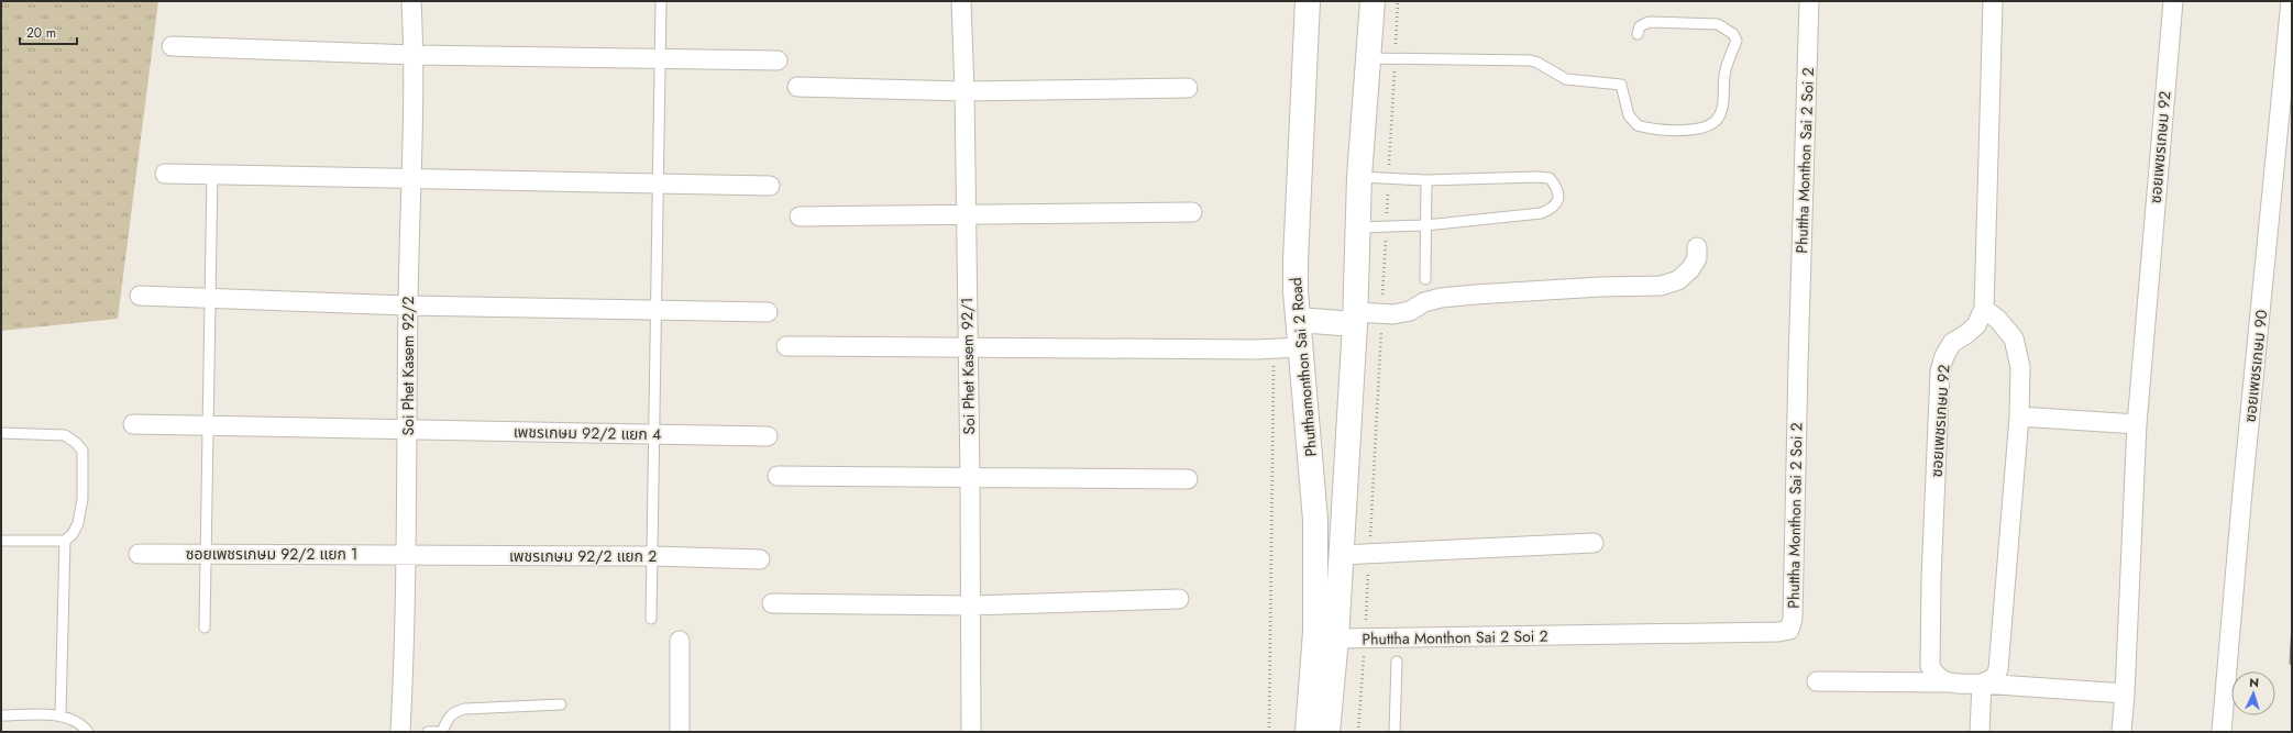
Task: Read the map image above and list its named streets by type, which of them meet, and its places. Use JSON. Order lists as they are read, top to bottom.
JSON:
{
  "streets": {
    "main road": ["Phutthamonthon Sai 2 Road"],
    "street": [
      "ซอยเพชรเกษม 92",
      "Phuttha Monthon Sai 2 Soi 2",
      "Soi Phet Kasem 92/2",
      "Soi Phet Kasem 92/1",
      "ซอยเพชรเกษม 90",
      "เพชรเกษม 92/2 แยก 4",
      "ซอยเพชรเกษม 92/2 แยก 1",
      "เพชรเกษม 92/2 แยก 2"
    ]
  },
  "crossings": [
    ["Soi Phet Kasem 92/2", "เพชรเกษม 92/2 แยก 4"],
    ["Soi Phet Kasem 92/2", "ซอยเพชรเกษม 92/2 แยก 1"],
    ["Soi Phet Kasem 92/2", "เพชรเกษม 92/2 แยก 2"],
    ["ซอยเพชรเกษม 92/2 แยก 1", "เพชรเกษม 92/2 แยก 2"]
  ],
  "scale_bar": "20 m",
  "north": "top"
}
